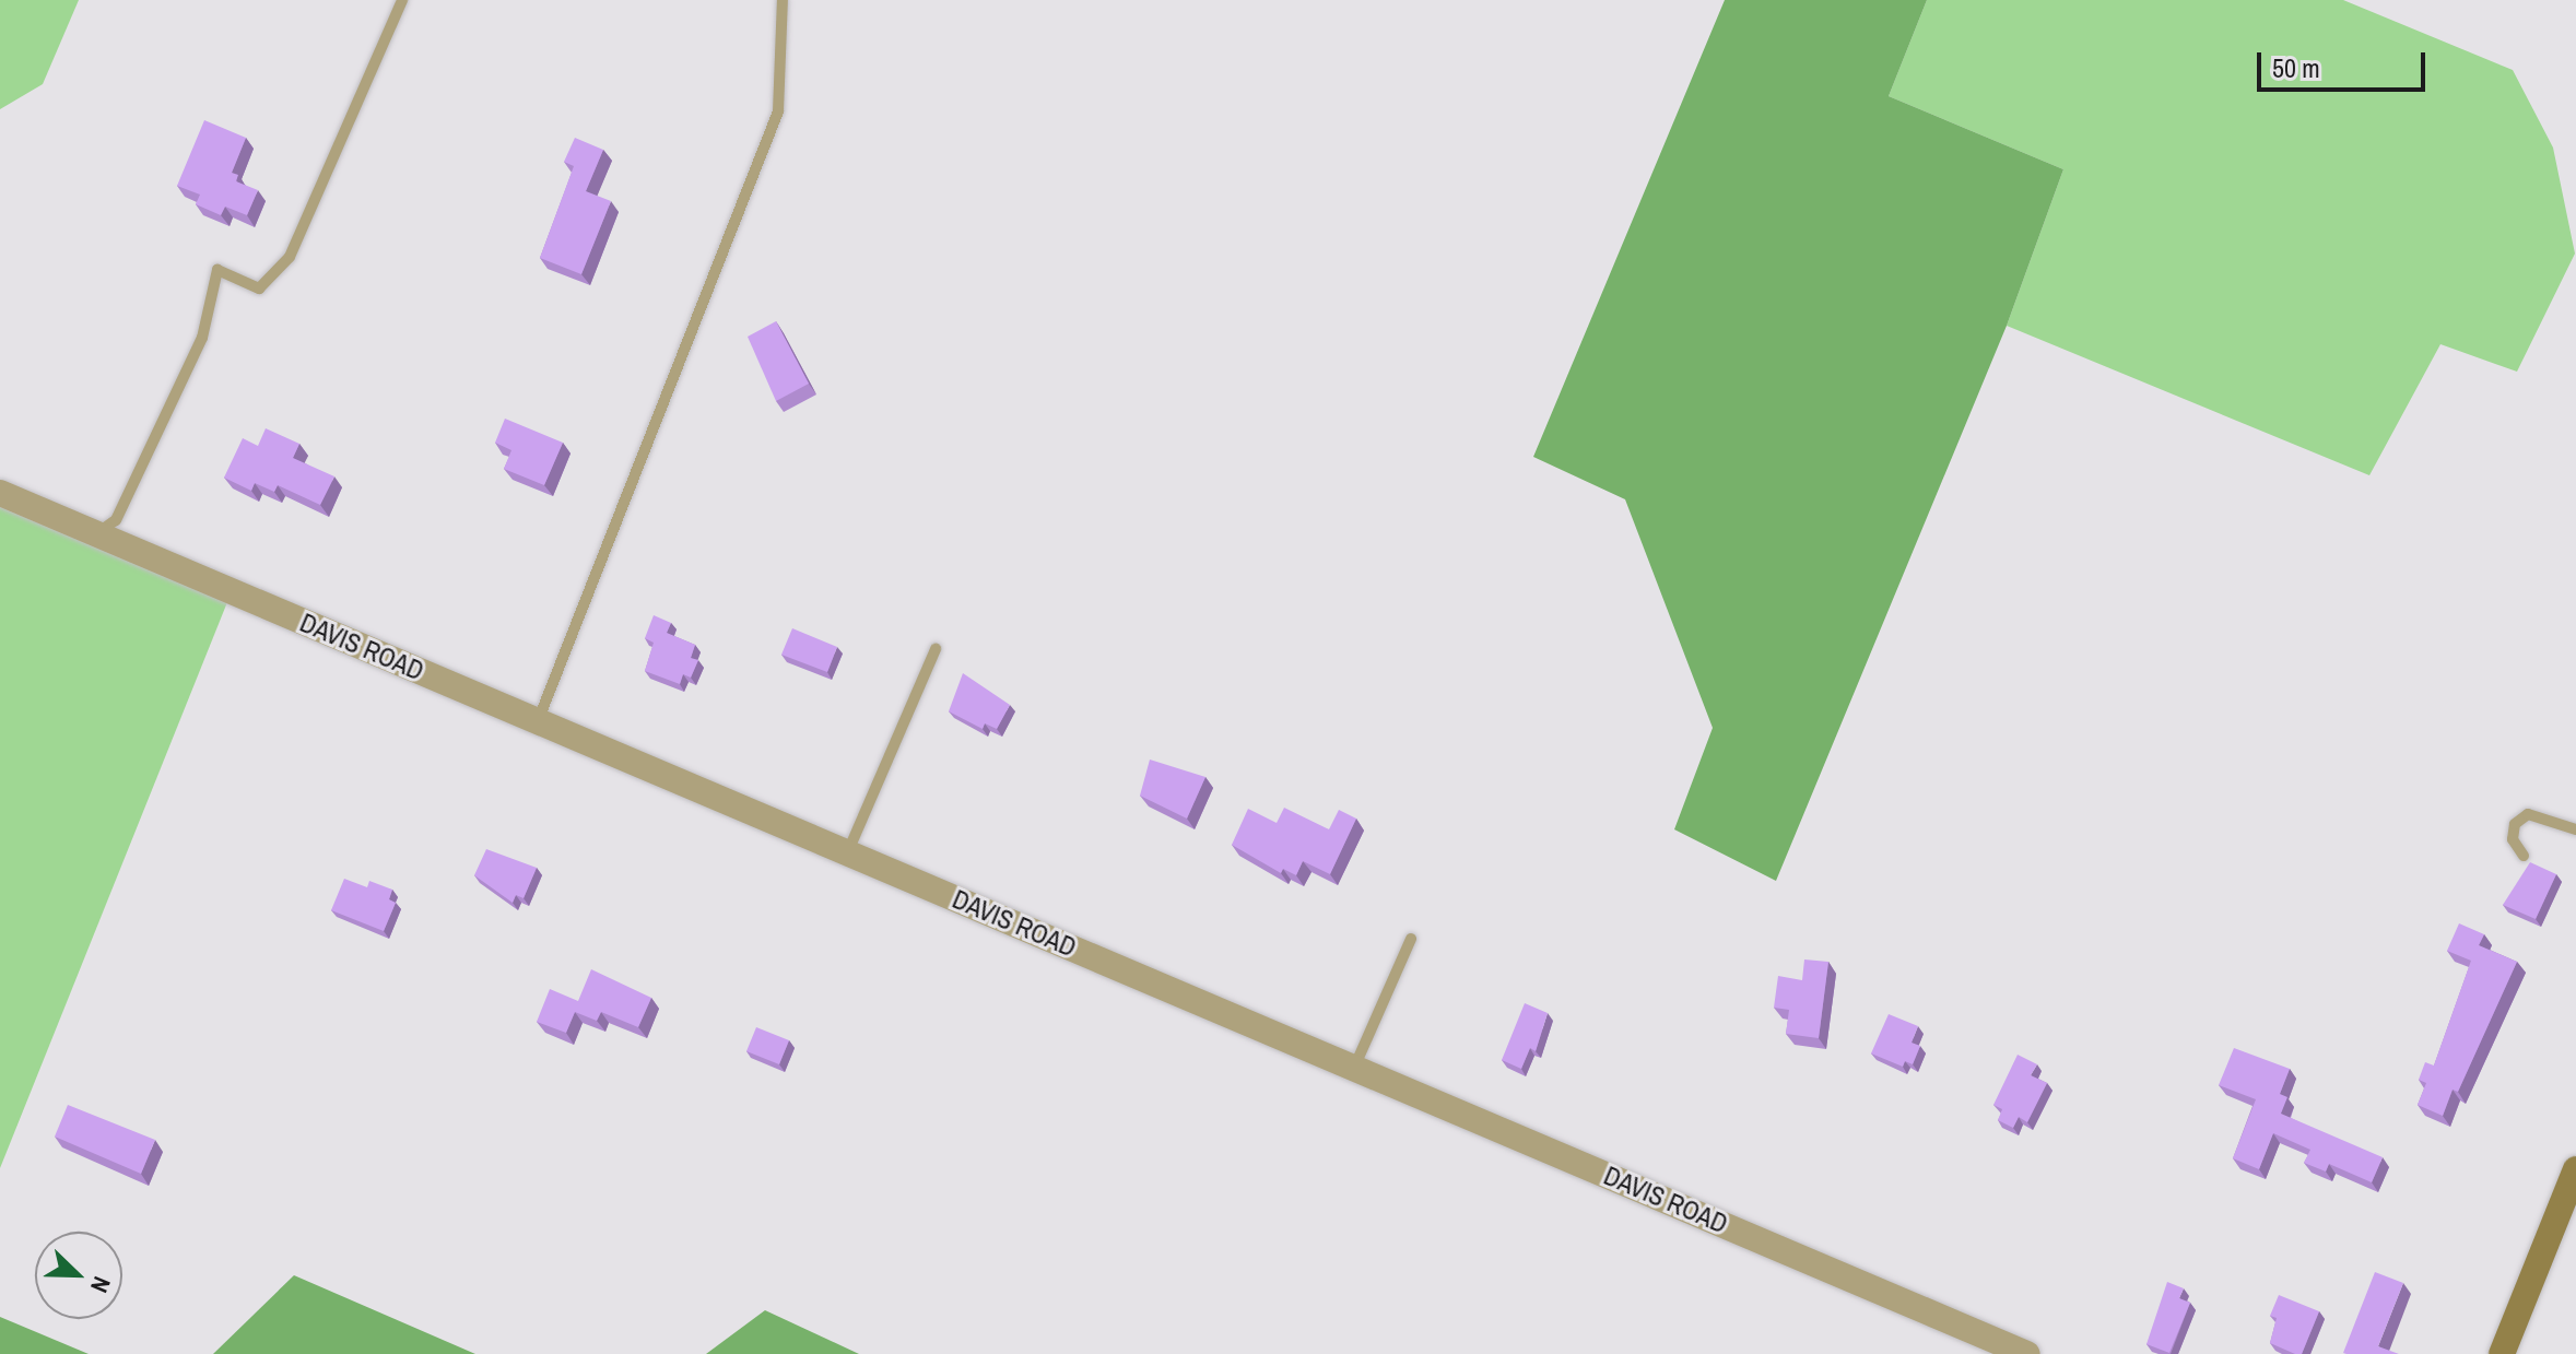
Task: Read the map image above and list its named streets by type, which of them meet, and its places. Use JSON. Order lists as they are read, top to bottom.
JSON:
{
  "streets": {
    "street": ["DAVIS ROAD"]
  },
  "scale_bar": "50 m",
  "north": "bottom right"
}
